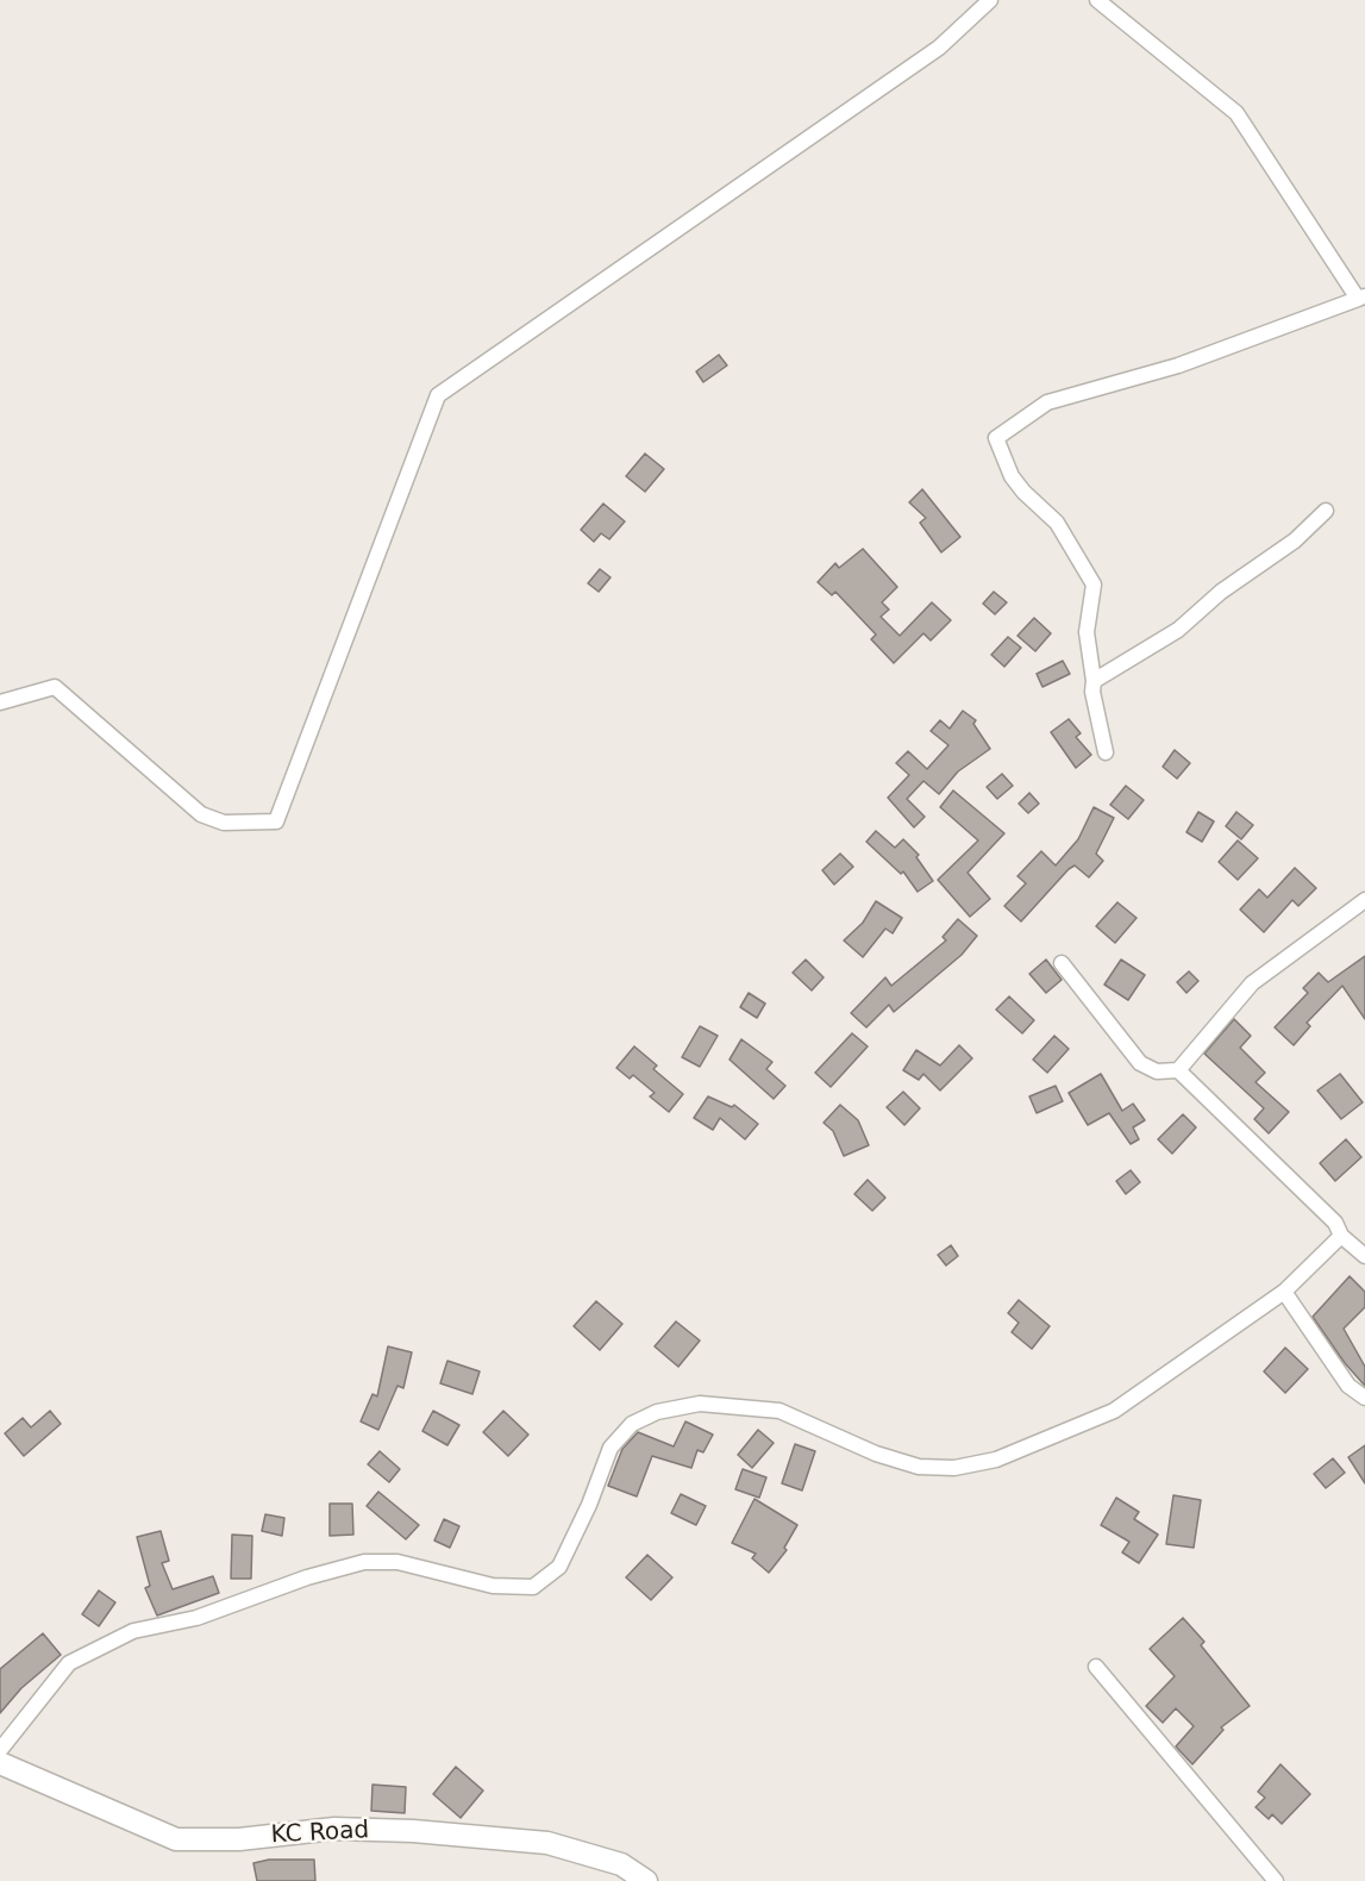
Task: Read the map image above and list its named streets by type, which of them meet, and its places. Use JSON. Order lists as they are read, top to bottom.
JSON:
{
  "streets": {
    "main road": ["KC Road"]
  }
}
